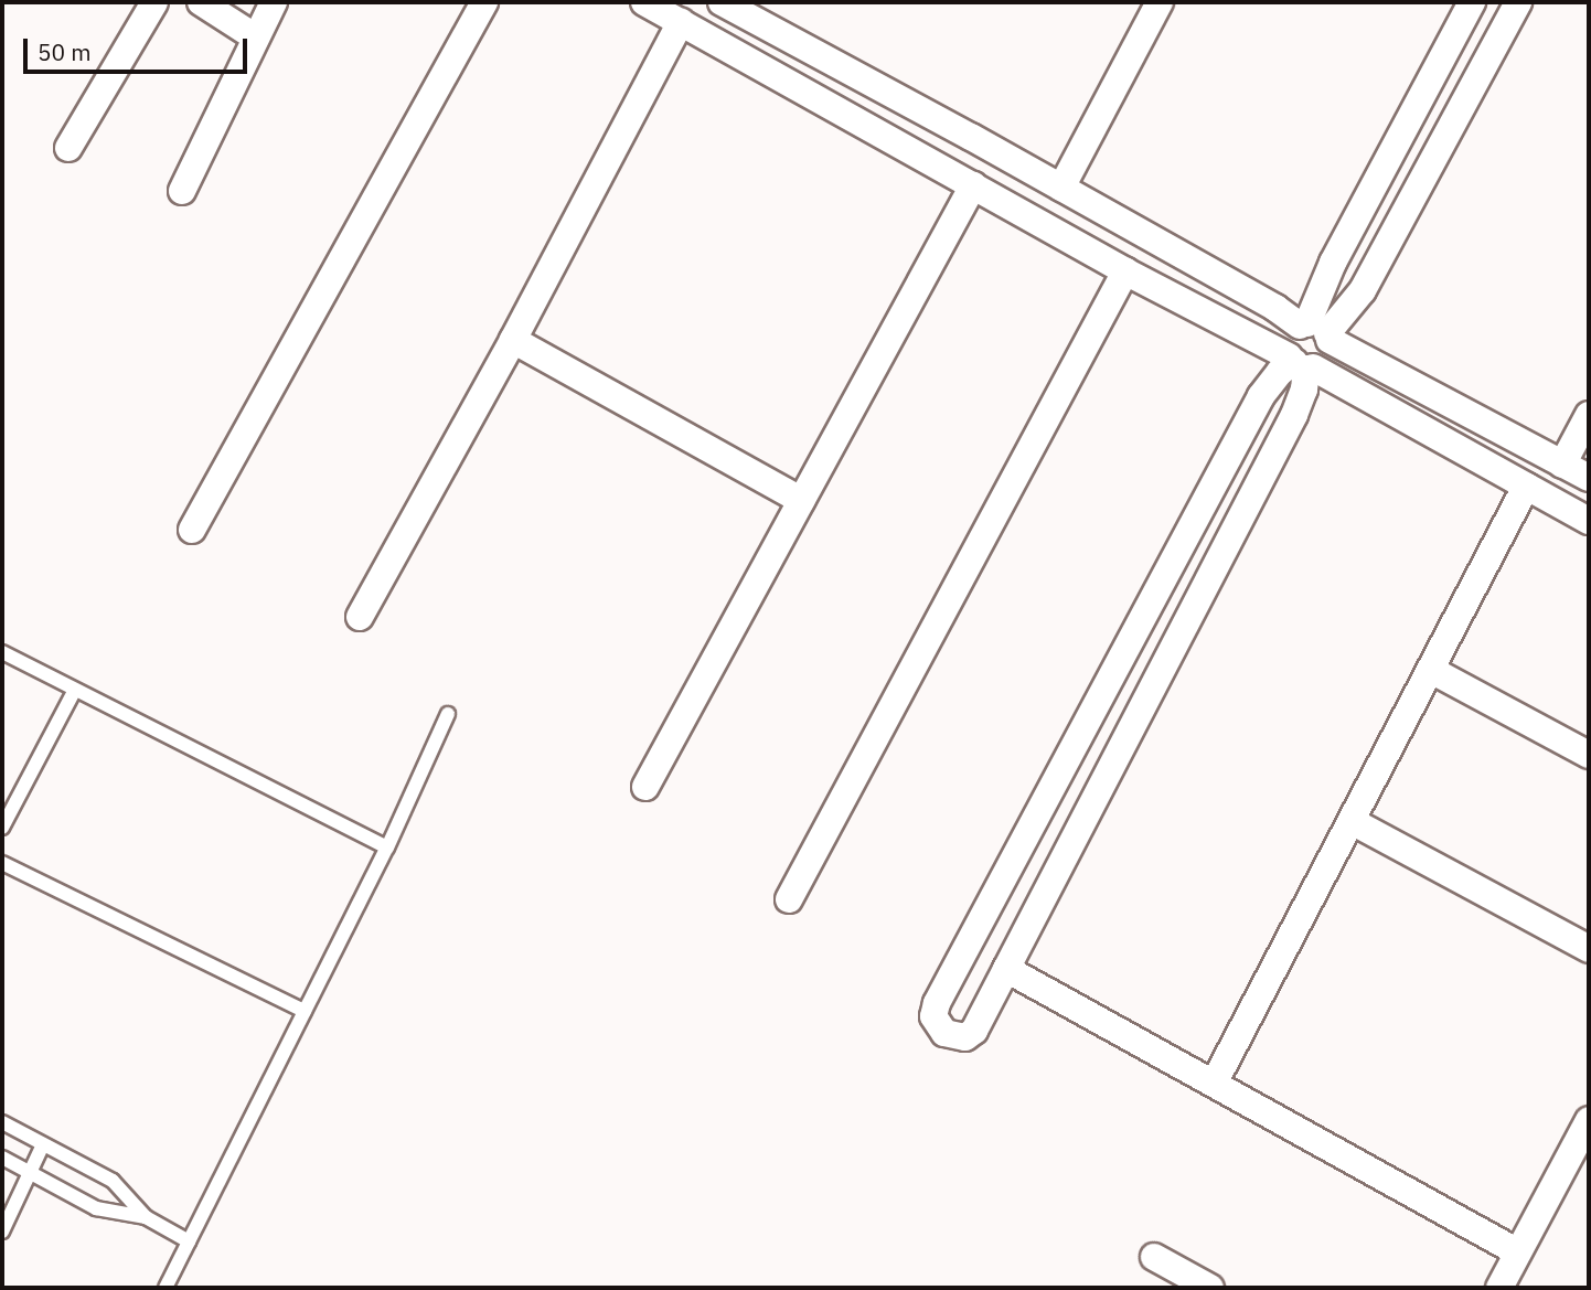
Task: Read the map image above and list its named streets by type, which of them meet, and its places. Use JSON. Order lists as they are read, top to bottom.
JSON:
{
  "scale_bar": "50 m"
}
